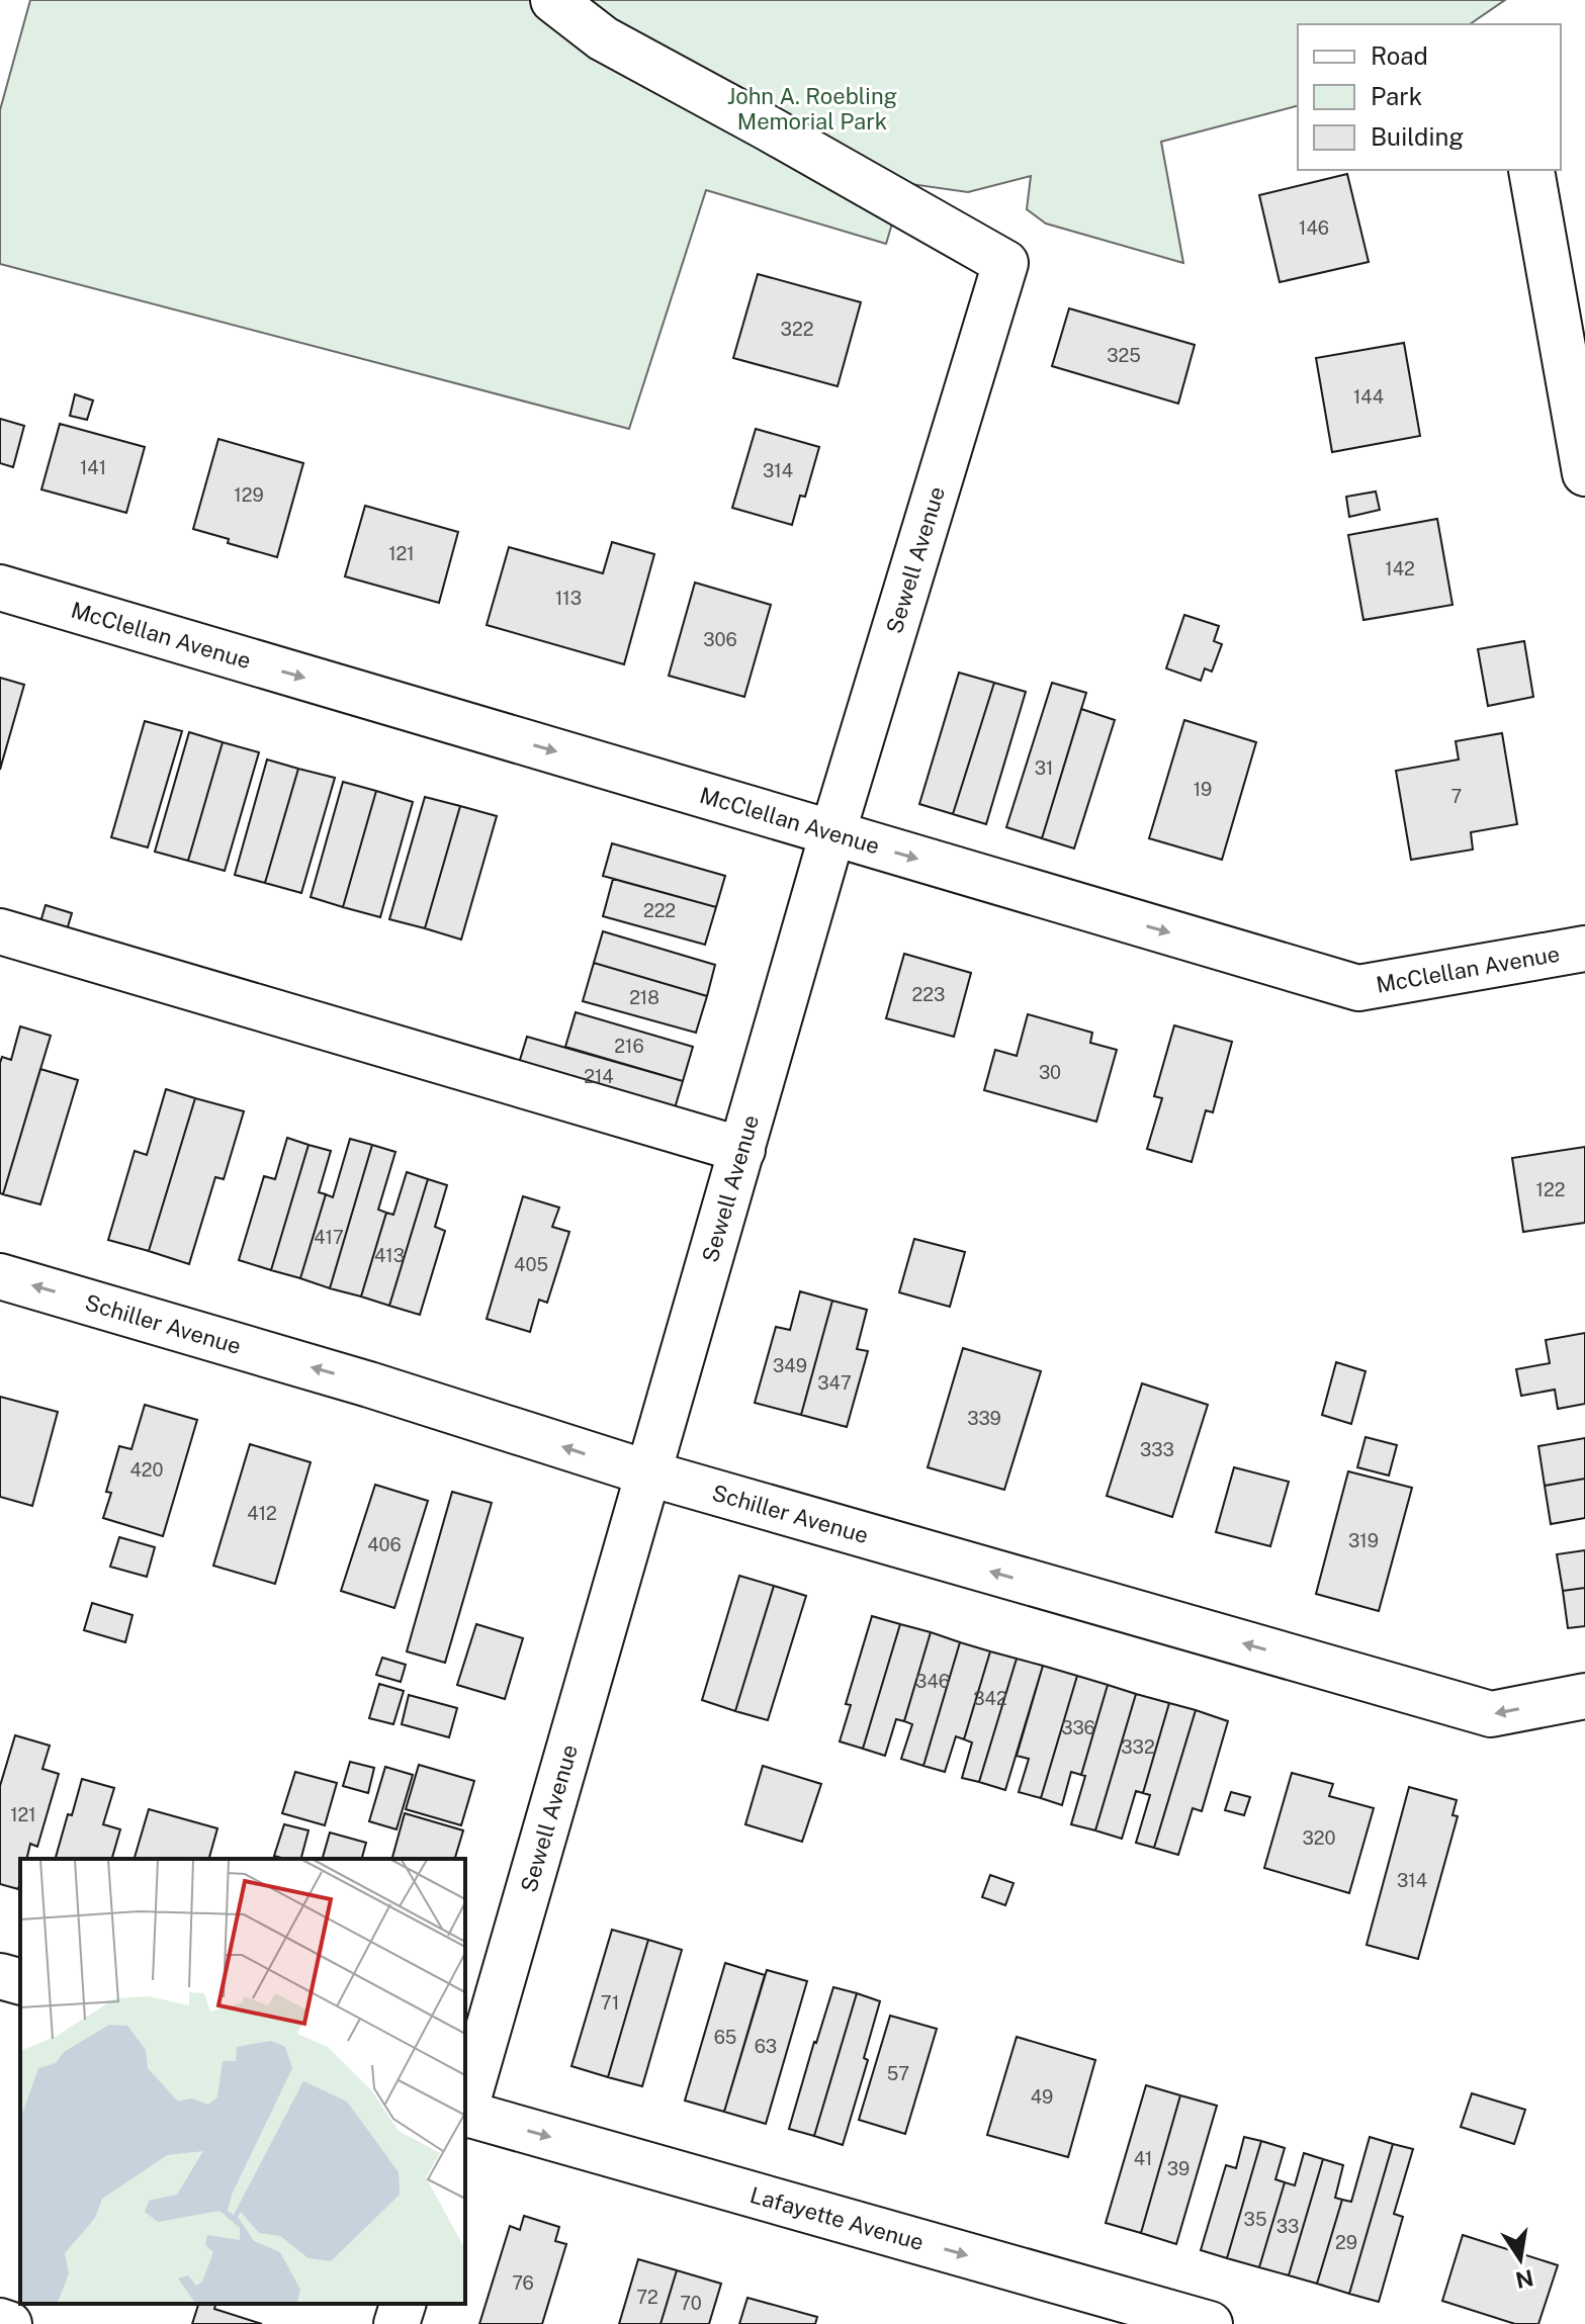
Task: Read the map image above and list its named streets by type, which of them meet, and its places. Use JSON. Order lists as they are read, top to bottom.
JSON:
{
  "streets": {
    "street": [
      "Sewell Avenue",
      "McClellan Avenue",
      "Schiller Avenue",
      "Lafayette Avenue"
    ]
  },
  "crossings": [
    ["Sewell Avenue", "McClellan Avenue"],
    ["Sewell Avenue", "Schiller Avenue"]
  ],
  "one_way": ["Lafayette Avenue"],
  "parks": ["John A. Roebling Memorial Park"],
  "house_numbers": [
    "146",
    "322",
    "325",
    "144",
    "141",
    "314",
    "129",
    "121",
    "142",
    "113",
    "306",
    "31",
    "19",
    "7",
    "222",
    "223",
    "218",
    "216",
    "30",
    "214",
    "122",
    "417",
    "413",
    "405",
    "349",
    "347",
    "339",
    "333",
    "420",
    "412",
    "319",
    "406",
    "346",
    "342",
    "336",
    "332",
    "121",
    "320",
    "314",
    "71",
    "65",
    "63",
    "57",
    "49",
    "41",
    "39",
    "35",
    "33",
    "29",
    "76",
    "72",
    "70"
  ],
  "legend": ["Road", "Park", "Building"],
  "north": "bottom"
}
